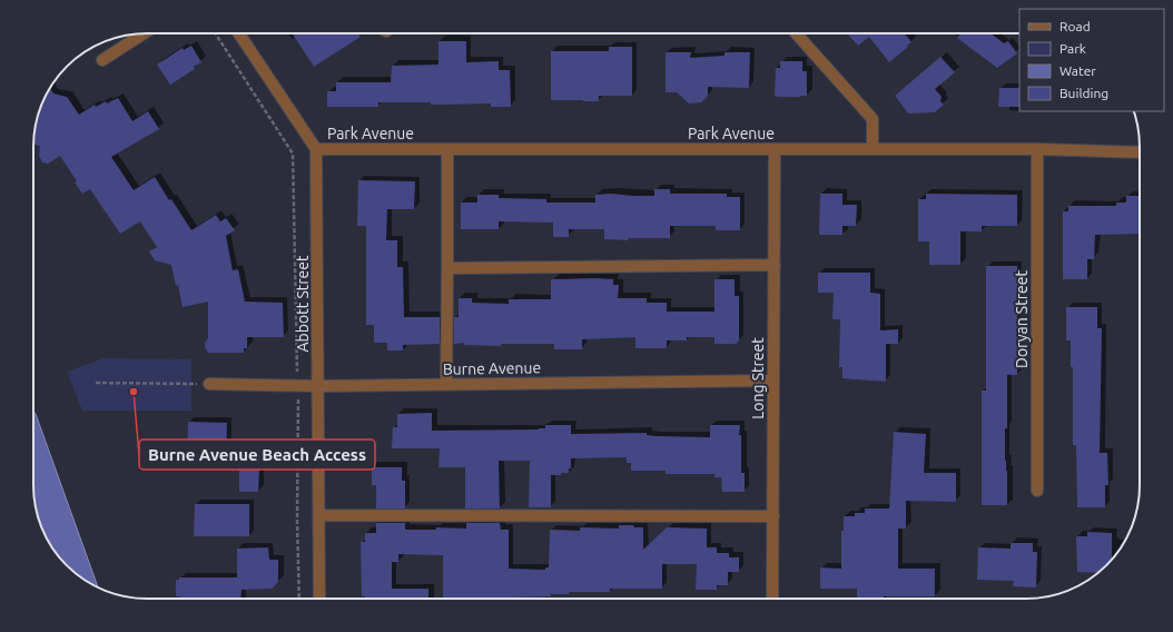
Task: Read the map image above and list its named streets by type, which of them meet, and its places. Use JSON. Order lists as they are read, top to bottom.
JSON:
{
  "streets": {
    "street": [
      "Park Avenue",
      "Abbott Street",
      "Doryan Street",
      "Burne Avenue",
      "Long Street"
    ]
  },
  "crossings": [
    ["Park Avenue", "Abbott Street"],
    ["Park Avenue", "Doryan Street"],
    ["Park Avenue", "Long Street"],
    ["Abbott Street", "Burne Avenue"],
    ["Burne Avenue", "Long Street"]
  ],
  "places": ["Burne Avenue Beach Access"],
  "legend": [
    "Road",
    "Park",
    "Water",
    "Building"
  ]
}
